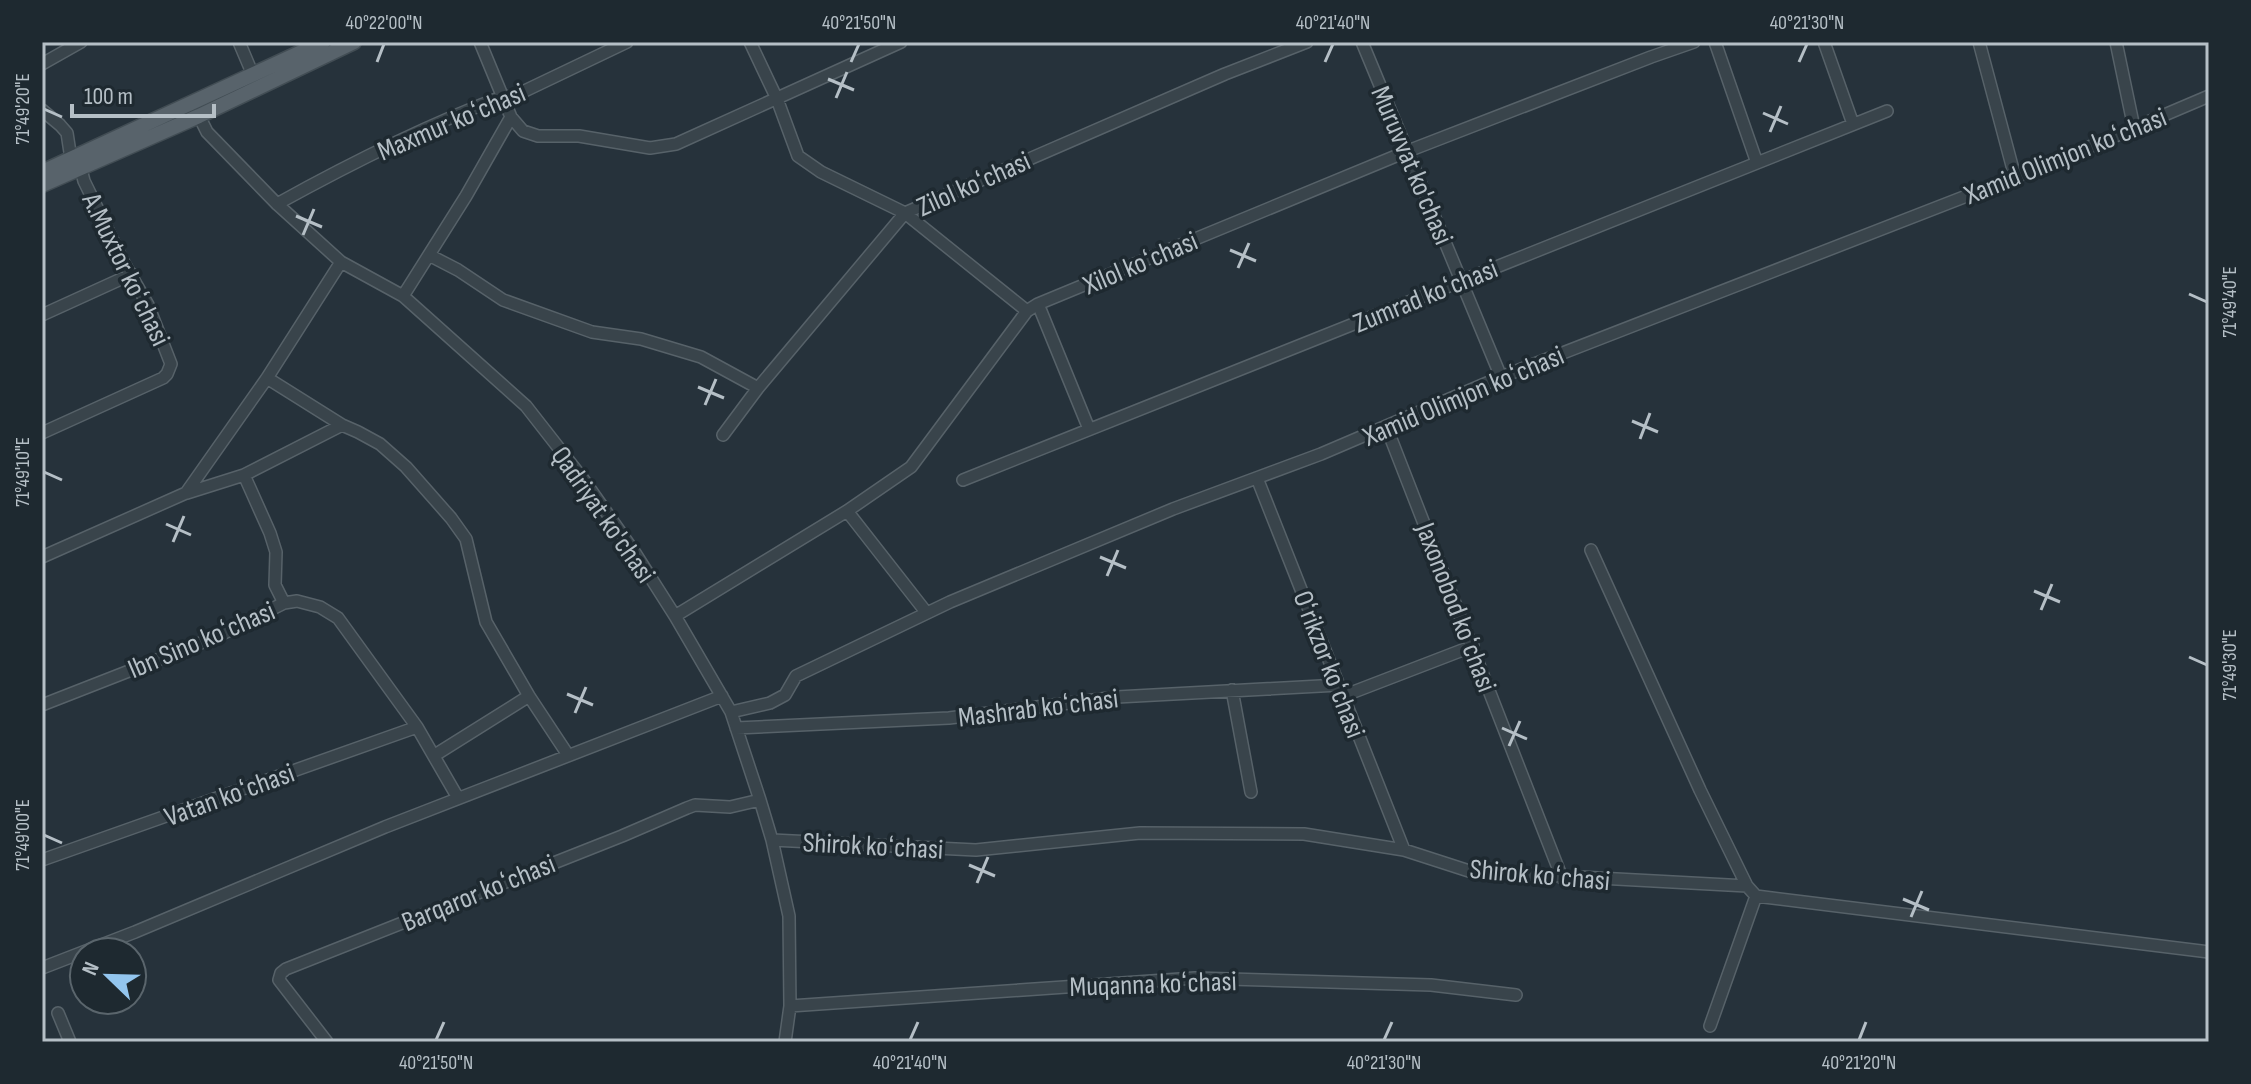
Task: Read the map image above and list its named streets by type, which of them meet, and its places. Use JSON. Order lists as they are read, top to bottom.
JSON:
{
  "streets": {
    "street": [
      "Maxmur koʻchasi",
      "Xamid Olimjon koʻchasi",
      "Muruvvat ko'chasi",
      "Zilol koʻchasi",
      "Xilol koʻchasi",
      "A.Muxtor koʻchasi",
      "Zumrad koʻchasi",
      "Qadriyat ko'chasi",
      "Jaxonobod koʻchasi",
      "Ibn Sino koʻchasi",
      "Oʻrikzor koʻchasi",
      "Mashrab koʻchasi",
      "Vatan koʻchasi",
      "Shirok koʻchasi",
      "Barqaror koʻchasi",
      "Muqanna koʻchasi"
    ]
  },
  "crossings": [
    ["Maxmur koʻchasi", "Qadriyat ko'chasi"],
    ["Xamid Olimjon koʻchasi", "Muruvvat ko'chasi"],
    ["Xamid Olimjon koʻchasi", "Qadriyat ko'chasi"],
    ["Xamid Olimjon koʻchasi", "Jaxonobod koʻchasi"],
    ["Xamid Olimjon koʻchasi", "Oʻrikzor koʻchasi"],
    ["Muruvvat ko'chasi", "Xilol koʻchasi"],
    ["Muruvvat ko'chasi", "Zumrad koʻchasi"],
    ["Qadriyat ko'chasi", "Mashrab koʻchasi"],
    ["Qadriyat ko'chasi", "Shirok koʻchasi"],
    ["Qadriyat ko'chasi", "Barqaror koʻchasi"],
    ["Qadriyat ko'chasi", "Muqanna koʻchasi"],
    ["Jaxonobod koʻchasi", "Mashrab koʻchasi"],
    ["Jaxonobod koʻchasi", "Shirok koʻchasi"],
    ["Ibn Sino koʻchasi", "Vatan koʻchasi"],
    ["Oʻrikzor koʻchasi", "Mashrab koʻchasi"],
    ["Oʻrikzor koʻchasi", "Shirok koʻchasi"]
  ],
  "scale_bar": "100 m",
  "north": "top left",
  "coordinates": [
    "40°22'00\"N",
    "40°21'50\"N",
    "40°21'40\"N",
    "40°21'30\"N",
    "71°49'20\"E",
    "71°49'40\"E",
    "71°49'10\"E",
    "71°49'30\"E",
    "71°49'00\"E",
    "40°21'20\"N"
  ]
}
